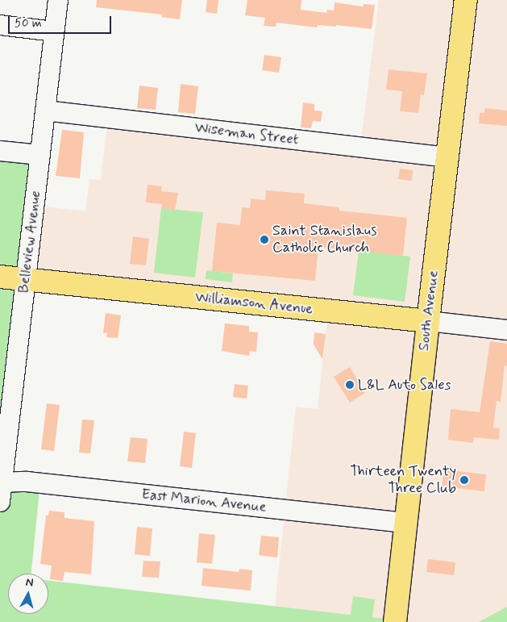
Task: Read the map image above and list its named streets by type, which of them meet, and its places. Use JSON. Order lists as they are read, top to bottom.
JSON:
{
  "streets": {
    "main road": ["Williamson Avenue", "South Avenue"],
    "street": ["Wiseman Street", "Belleview Avenue", "East Marion Avenue"]
  },
  "crossings": [
    ["Wiseman Street", "Belleview Avenue"],
    ["Wiseman Street", "South Avenue"],
    ["Belleview Avenue", "Williamson Avenue"],
    ["Belleview Avenue", "East Marion Avenue"],
    ["Williamson Avenue", "South Avenue"],
    ["South Avenue", "East Marion Avenue"]
  ],
  "places": ["Saint Stanislaus Catholic Church", "L&L Auto Sales", "Thirteen Twenty Three Club"],
  "scale_bar": "50 m",
  "north": "top"
}
